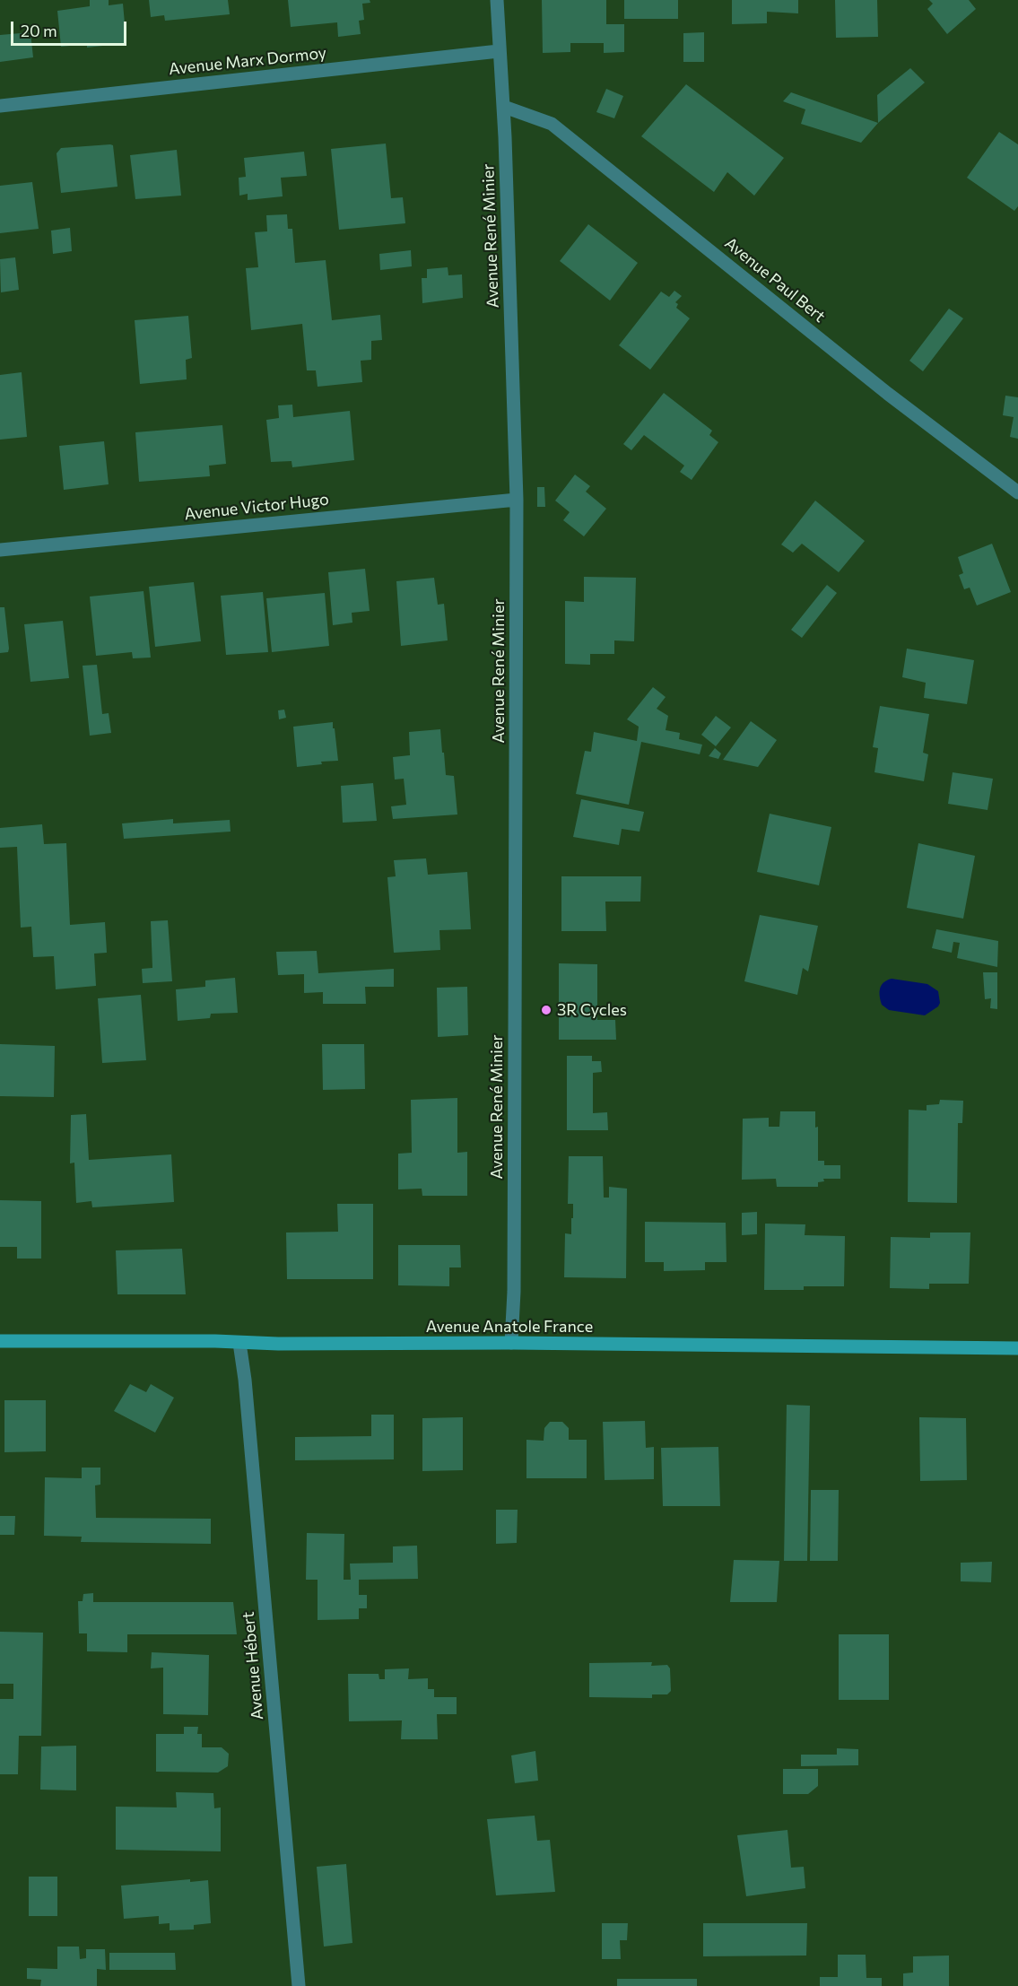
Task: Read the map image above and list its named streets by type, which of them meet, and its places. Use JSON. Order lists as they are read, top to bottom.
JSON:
{
  "streets": {
    "street": [
      "Avenue Marx Dormoy",
      "Avenue René Minier",
      "Avenue Paul Bert",
      "Avenue Victor Hugo",
      "Avenue Anatole France",
      "Avenue Hébert"
    ]
  },
  "crossings": [
    ["Avenue Marx Dormoy", "Avenue René Minier"],
    ["Avenue René Minier", "Avenue Paul Bert"],
    ["Avenue René Minier", "Avenue Victor Hugo"],
    ["Avenue René Minier", "Avenue Anatole France"],
    ["Avenue Anatole France", "Avenue Hébert"]
  ],
  "places": ["3R Cycles"],
  "scale_bar": "20 m"
}
